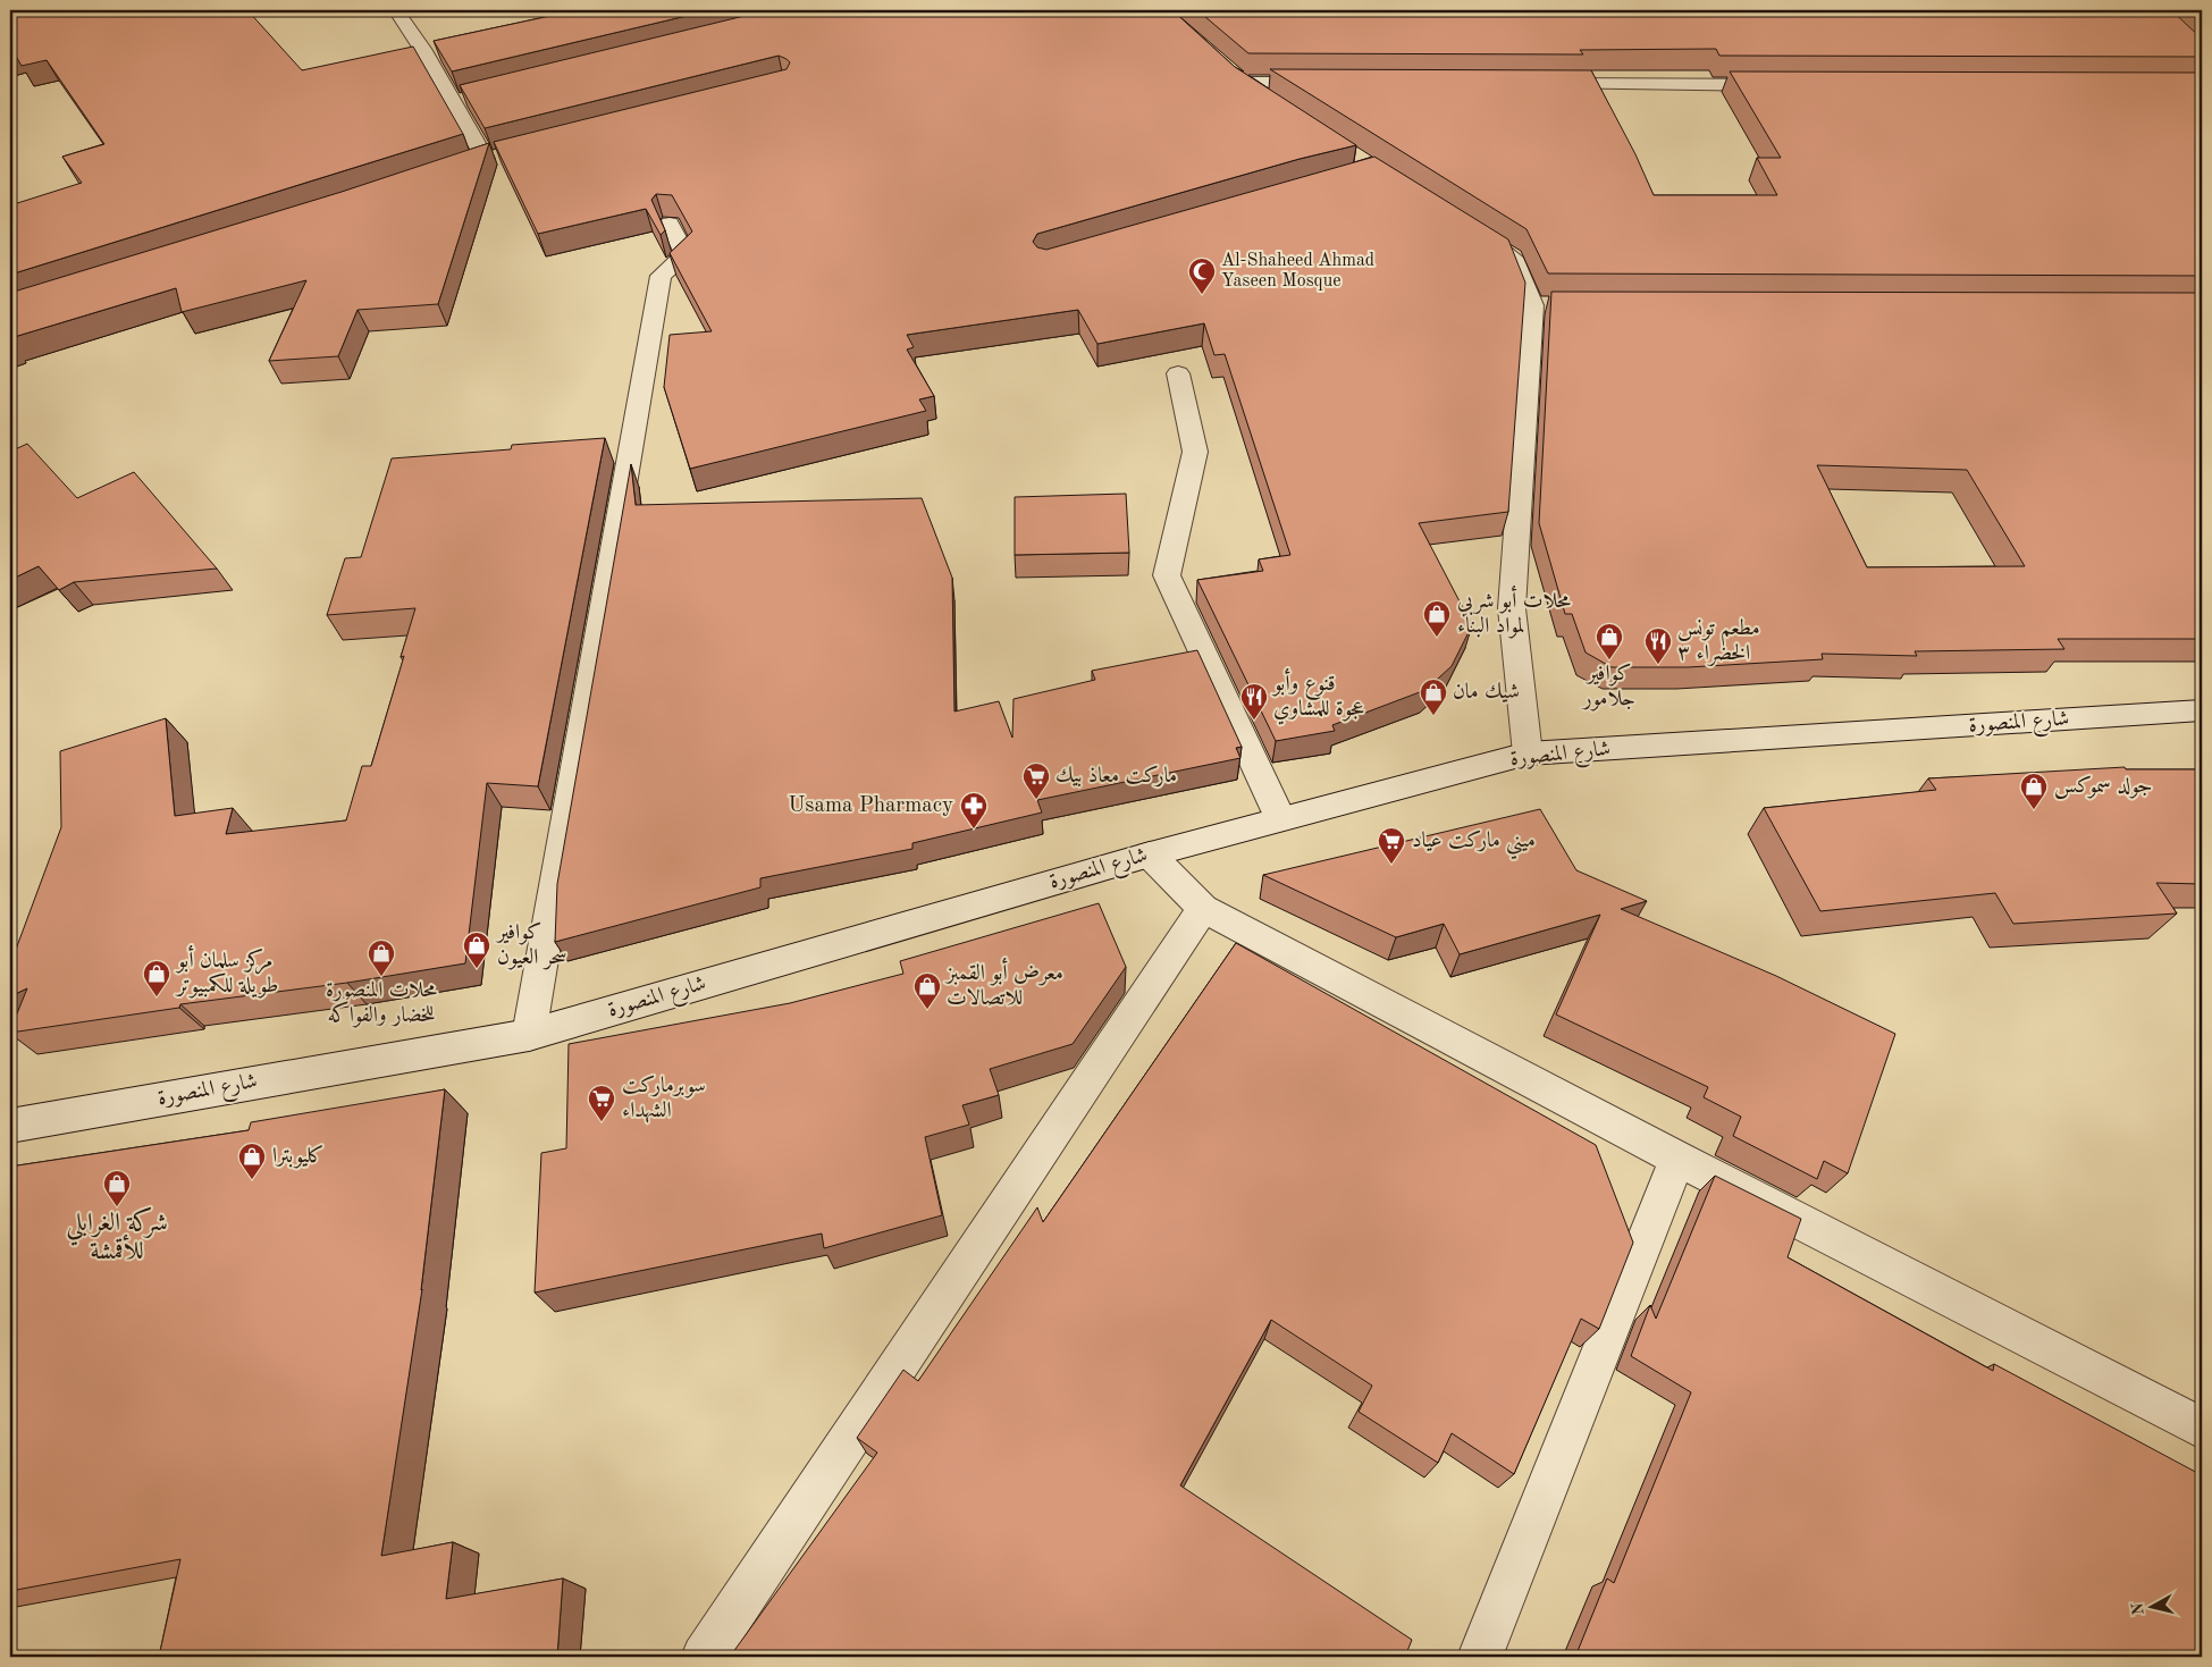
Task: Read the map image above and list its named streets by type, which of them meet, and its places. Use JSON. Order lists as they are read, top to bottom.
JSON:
{
  "streets": {
    "street": ["شارع المنصورة"]
  },
  "places": {
    "mosque": ["Al-Shaheed Ahmad Yaseen Mosque"],
    "shop": [
      "محلات أبو شربي لمواد البناء",
      "كوافير جلامور",
      "شيك مان",
      "جولد سموكس",
      "كوافير سحر العيون",
      "محلات المنصورة للخضار والفواكه",
      "مركز سلمان أبو طويلة للكمبيوتر",
      "معرض أبو القمبز للاتصالات",
      "كليوبترا",
      "شركة الغرابلي للأقمشة"
    ],
    "restaurant": ["مطعم تونس الخضراء ٣", "قنوع وأبو عجوة للمشاوي"],
    "supermarket": ["ماركت معاذ بيك", "ميني ماركت عياد", "سوبرماركت الشهداء"],
    "pharmacy": ["Usama Pharmacy"]
  },
  "north": "left"
}
